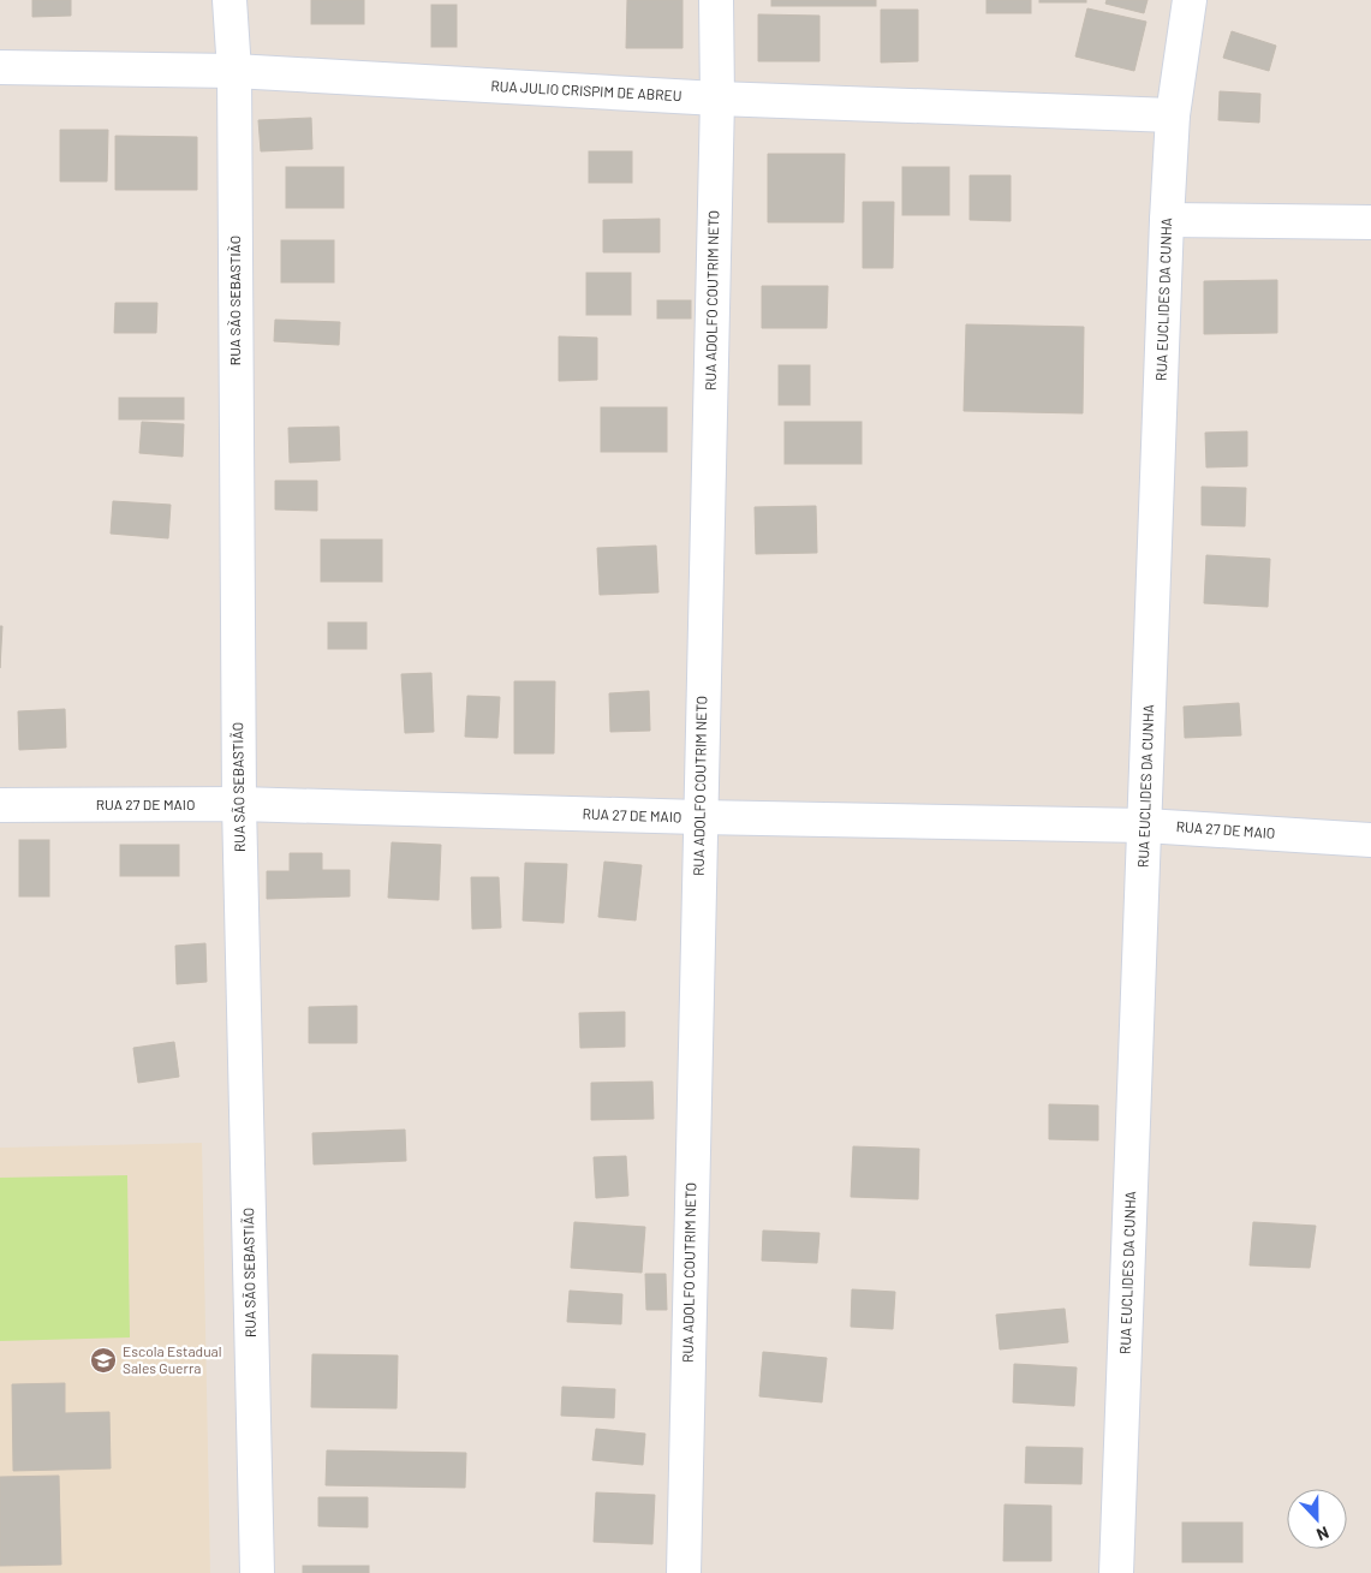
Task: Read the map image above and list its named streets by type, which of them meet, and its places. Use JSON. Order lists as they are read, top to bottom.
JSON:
{
  "streets": {
    "street": [
      "RUA JULIO CRISPIM DE ABREU",
      "RUA EUCLIDES DA CUNHA",
      "RUA SÃO SEBASTIÃO",
      "RUA ADOLFO COUTRIM NETO",
      "RUA 27 DE MAIO"
    ]
  },
  "crossings": [
    ["RUA JULIO CRISPIM DE ABREU", "RUA EUCLIDES DA CUNHA"],
    ["RUA JULIO CRISPIM DE ABREU", "RUA SÃO SEBASTIÃO"],
    ["RUA JULIO CRISPIM DE ABREU", "RUA ADOLFO COUTRIM NETO"],
    ["RUA EUCLIDES DA CUNHA", "RUA 27 DE MAIO"],
    ["RUA SÃO SEBASTIÃO", "RUA 27 DE MAIO"],
    ["RUA ADOLFO COUTRIM NETO", "RUA 27 DE MAIO"]
  ],
  "places": {
    "school or university": ["Escola Estadual Sales Guerra"]
  },
  "north": "bottom"
}
